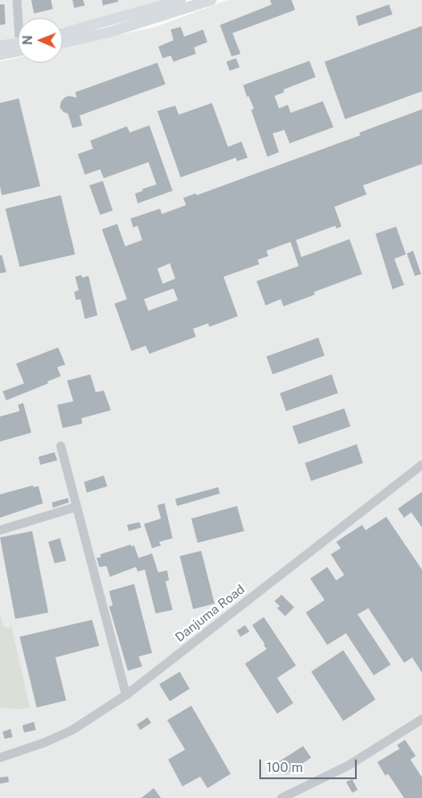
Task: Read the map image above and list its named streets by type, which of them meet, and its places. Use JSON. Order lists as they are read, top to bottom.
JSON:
{
  "streets": {
    "street": ["Danjuma Road"]
  },
  "scale_bar": "100 m",
  "north": "left"
}
